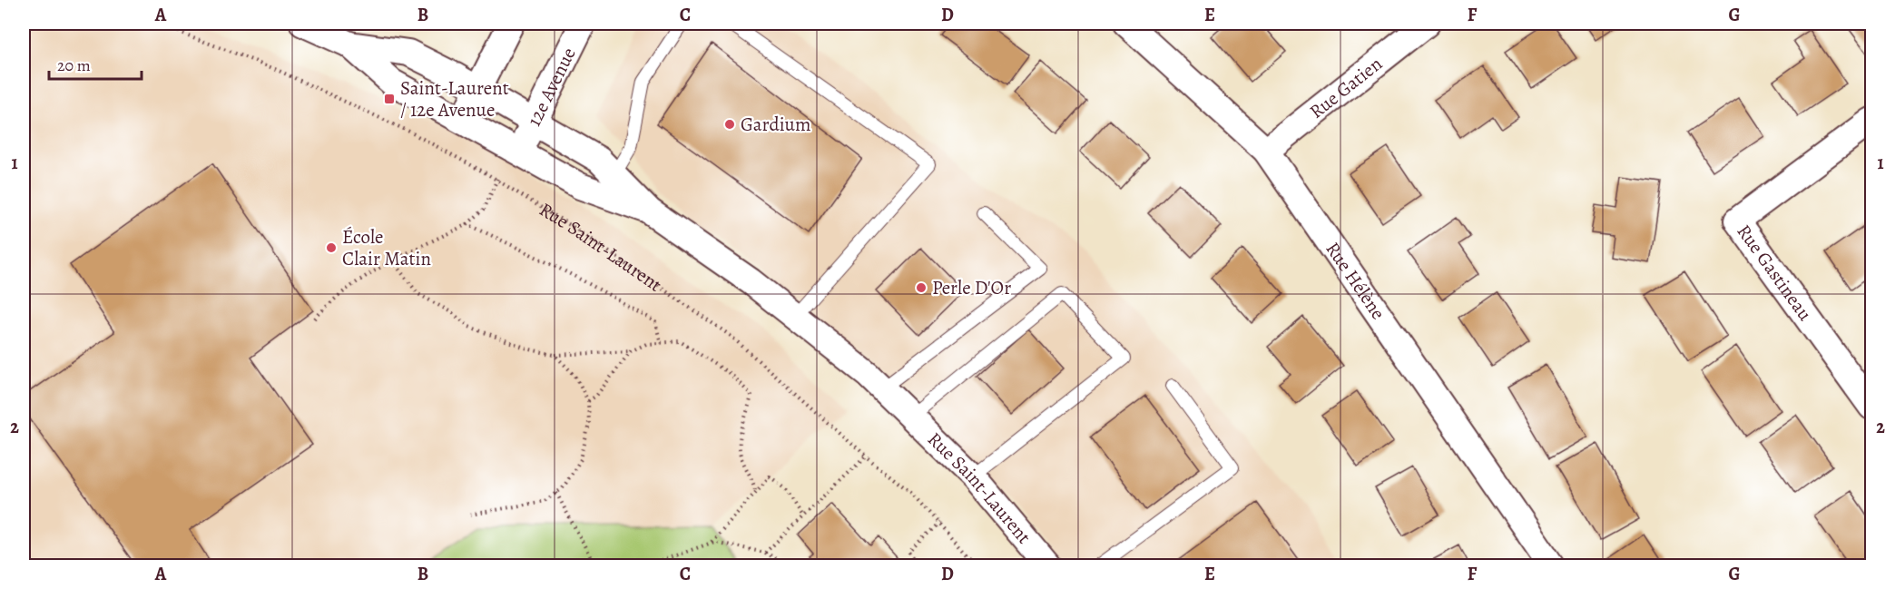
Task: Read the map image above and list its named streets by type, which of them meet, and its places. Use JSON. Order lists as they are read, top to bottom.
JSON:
{
  "streets": {
    "street": [
      "12e Avenue",
      "Rue Gatien",
      "Rue Saint-Laurent",
      "Rue Gastineau",
      "Rue Hélène"
    ]
  },
  "crossings": [
    ["12e Avenue", "Rue Saint-Laurent"],
    ["Rue Gatien", "Rue Hélène"]
  ],
  "places": {
    "transit": ["Saint-Laurent / 12e Avenue"],
    "other": ["Gardium", "École Clair Matin", "Perle D'Or"]
  },
  "scale_bar": "20 m",
  "grid": {
    "columns": [
      "A",
      "B",
      "C",
      "D",
      "E",
      "F",
      "G"
    ],
    "rows": ["1", "2"]
  }
}
